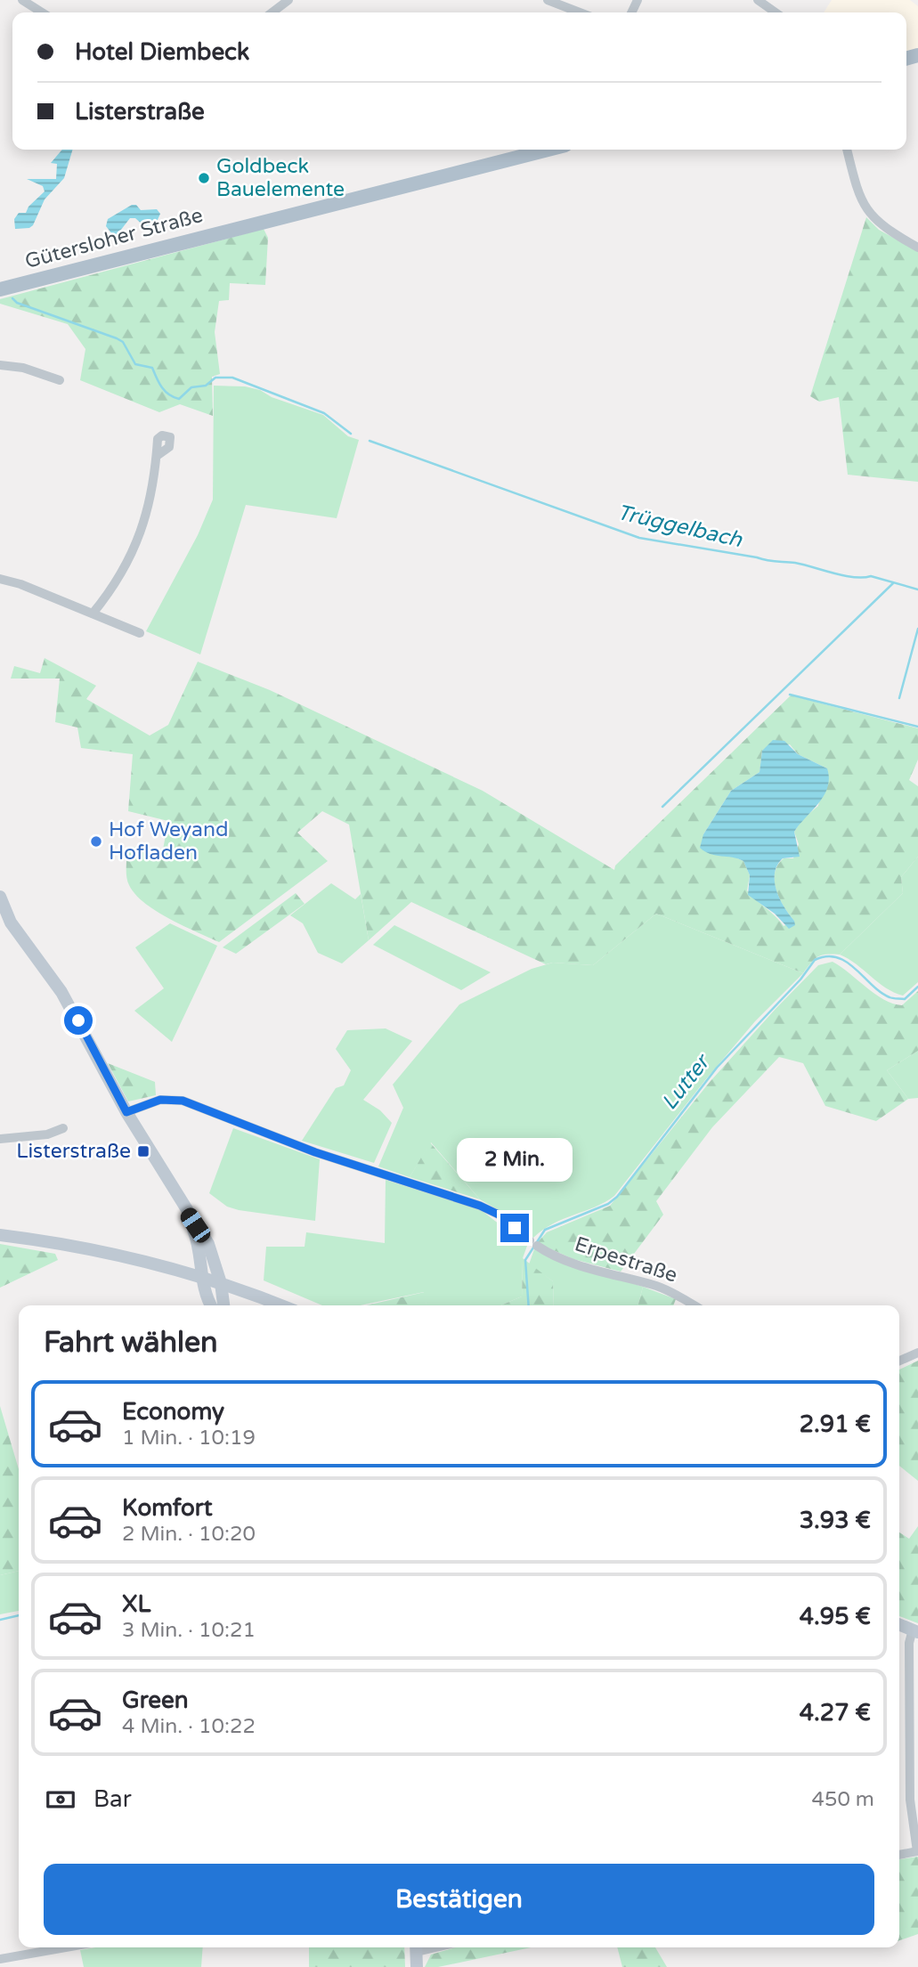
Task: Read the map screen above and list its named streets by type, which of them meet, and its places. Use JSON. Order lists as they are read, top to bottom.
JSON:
{
  "streets": {
    "main road": ["Gütersloher Straße"],
    "street": ["Erpestraße"]
  },
  "water": ["Trüggelbach", "Lutter"],
  "places": {
    "other": ["Goldbeck Bauelemente", "Hof Weyand Hofladen"],
    "transit": ["Listerstraße"]
  },
  "page": {
    "banner": ["Hotel Diembeck", "Listerstraße"],
    "bubble": "2 Min.",
    "heading": "Fahrt wählen",
    "list": [
      {
        "name": "Economy",
        "note": "1 Min. · 10:19",
        "value": "2.91 €"
      },
      {
        "name": "Komfort",
        "note": "2 Min. · 10:20",
        "value": "3.93 €"
      },
      {
        "name": "XL",
        "note": "3 Min. · 10:21",
        "value": "4.95 €"
      },
      {
        "name": "Green",
        "note": "4 Min. · 10:22",
        "value": "4.27 €"
      }
    ],
    "pay": ["Bar", "450 m"],
    "buttons": "Bestätigen"
  }
}
